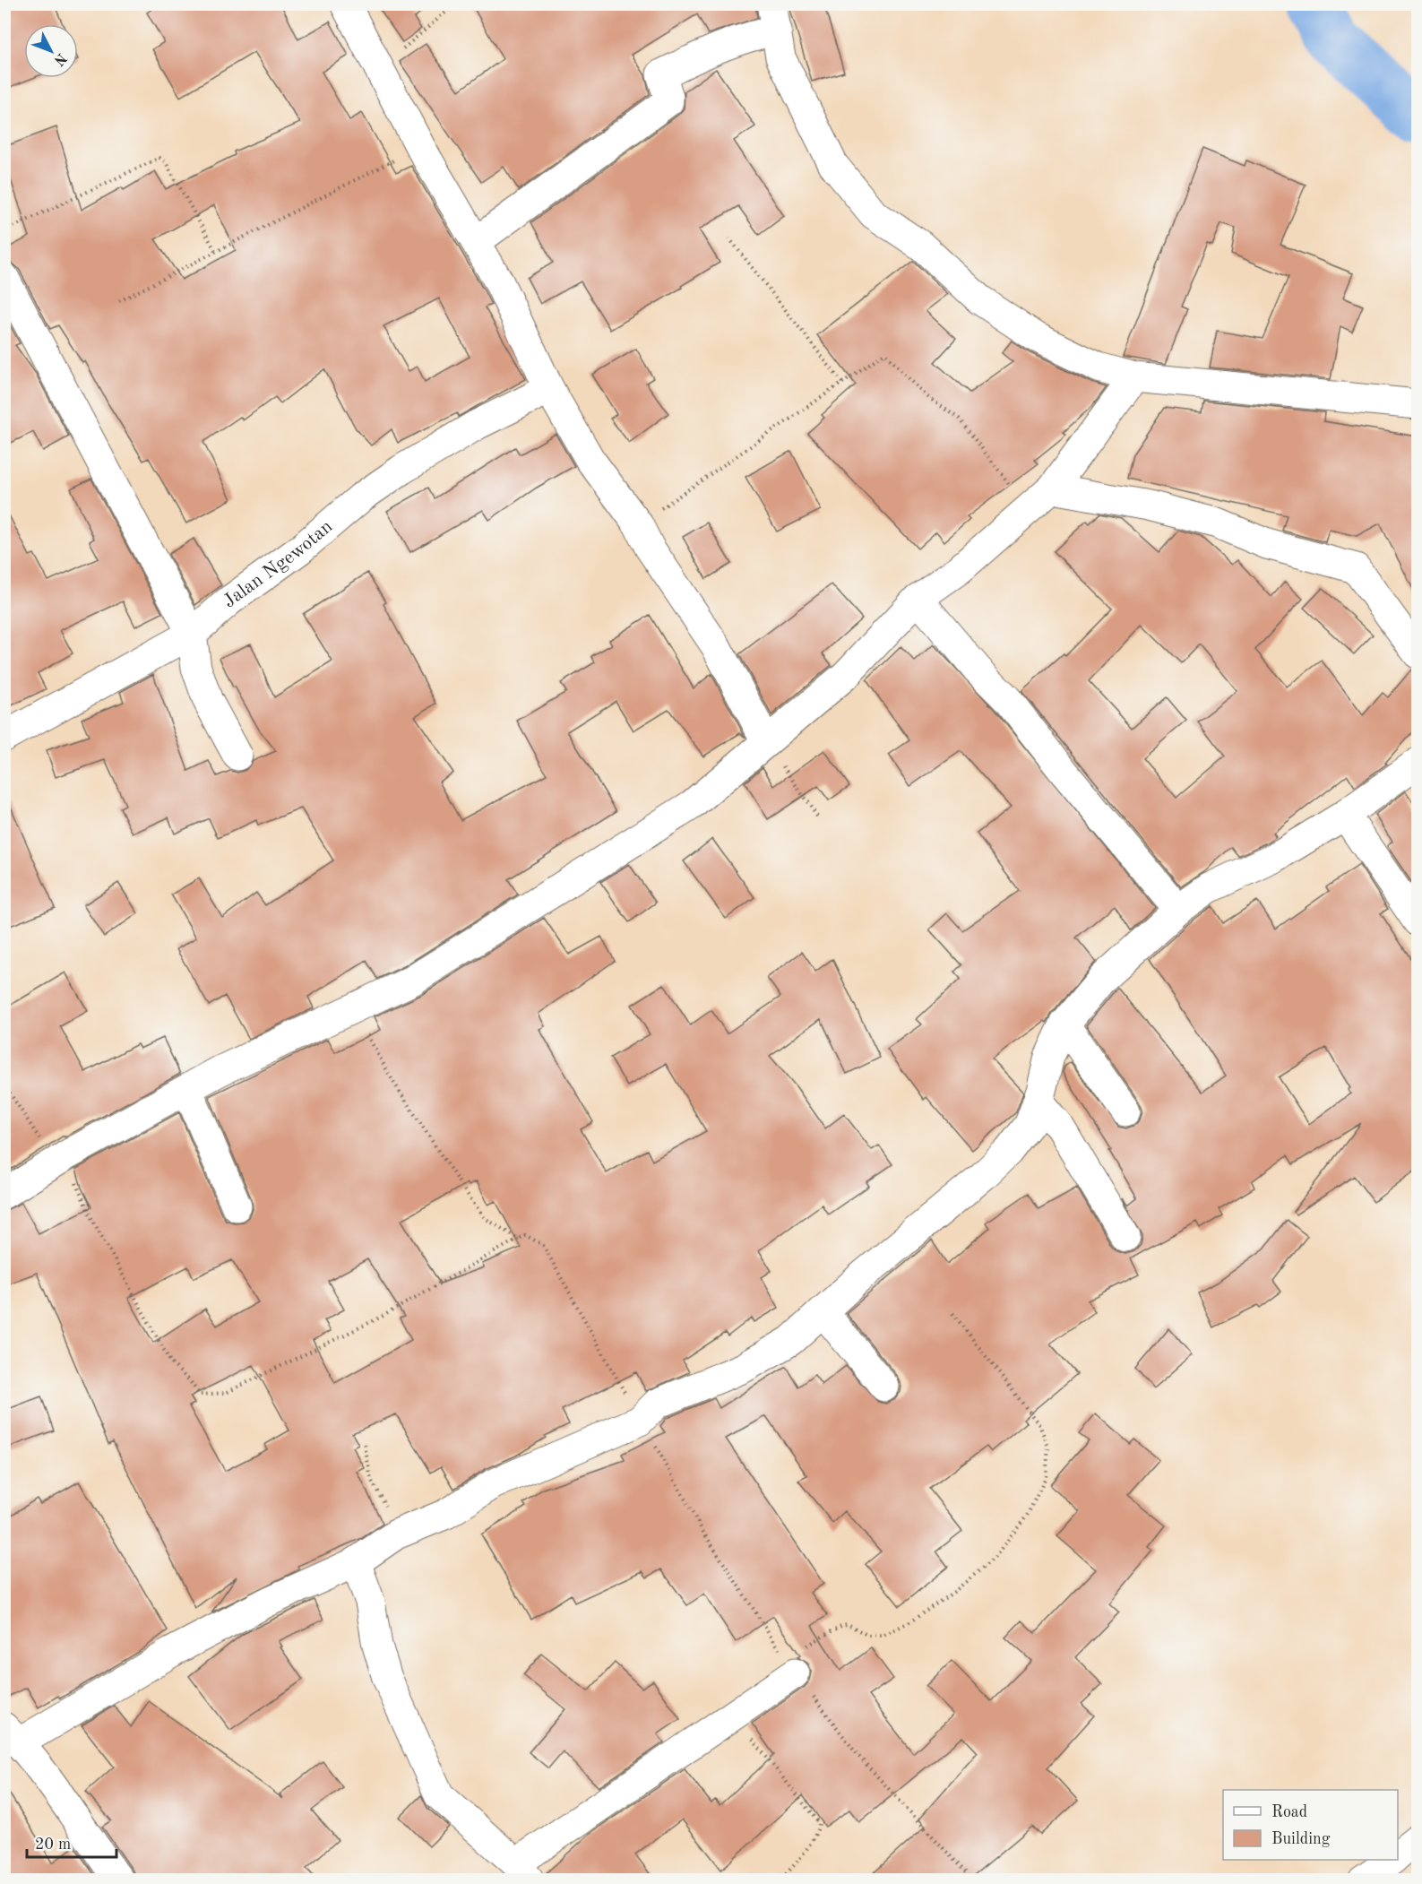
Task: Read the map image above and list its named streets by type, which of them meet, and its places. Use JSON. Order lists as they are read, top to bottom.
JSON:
{
  "streets": {
    "street": ["Jalan Ngewotan"]
  },
  "legend": ["Road", "Building"],
  "scale_bar": "20 m",
  "north": "bottom right"
}
